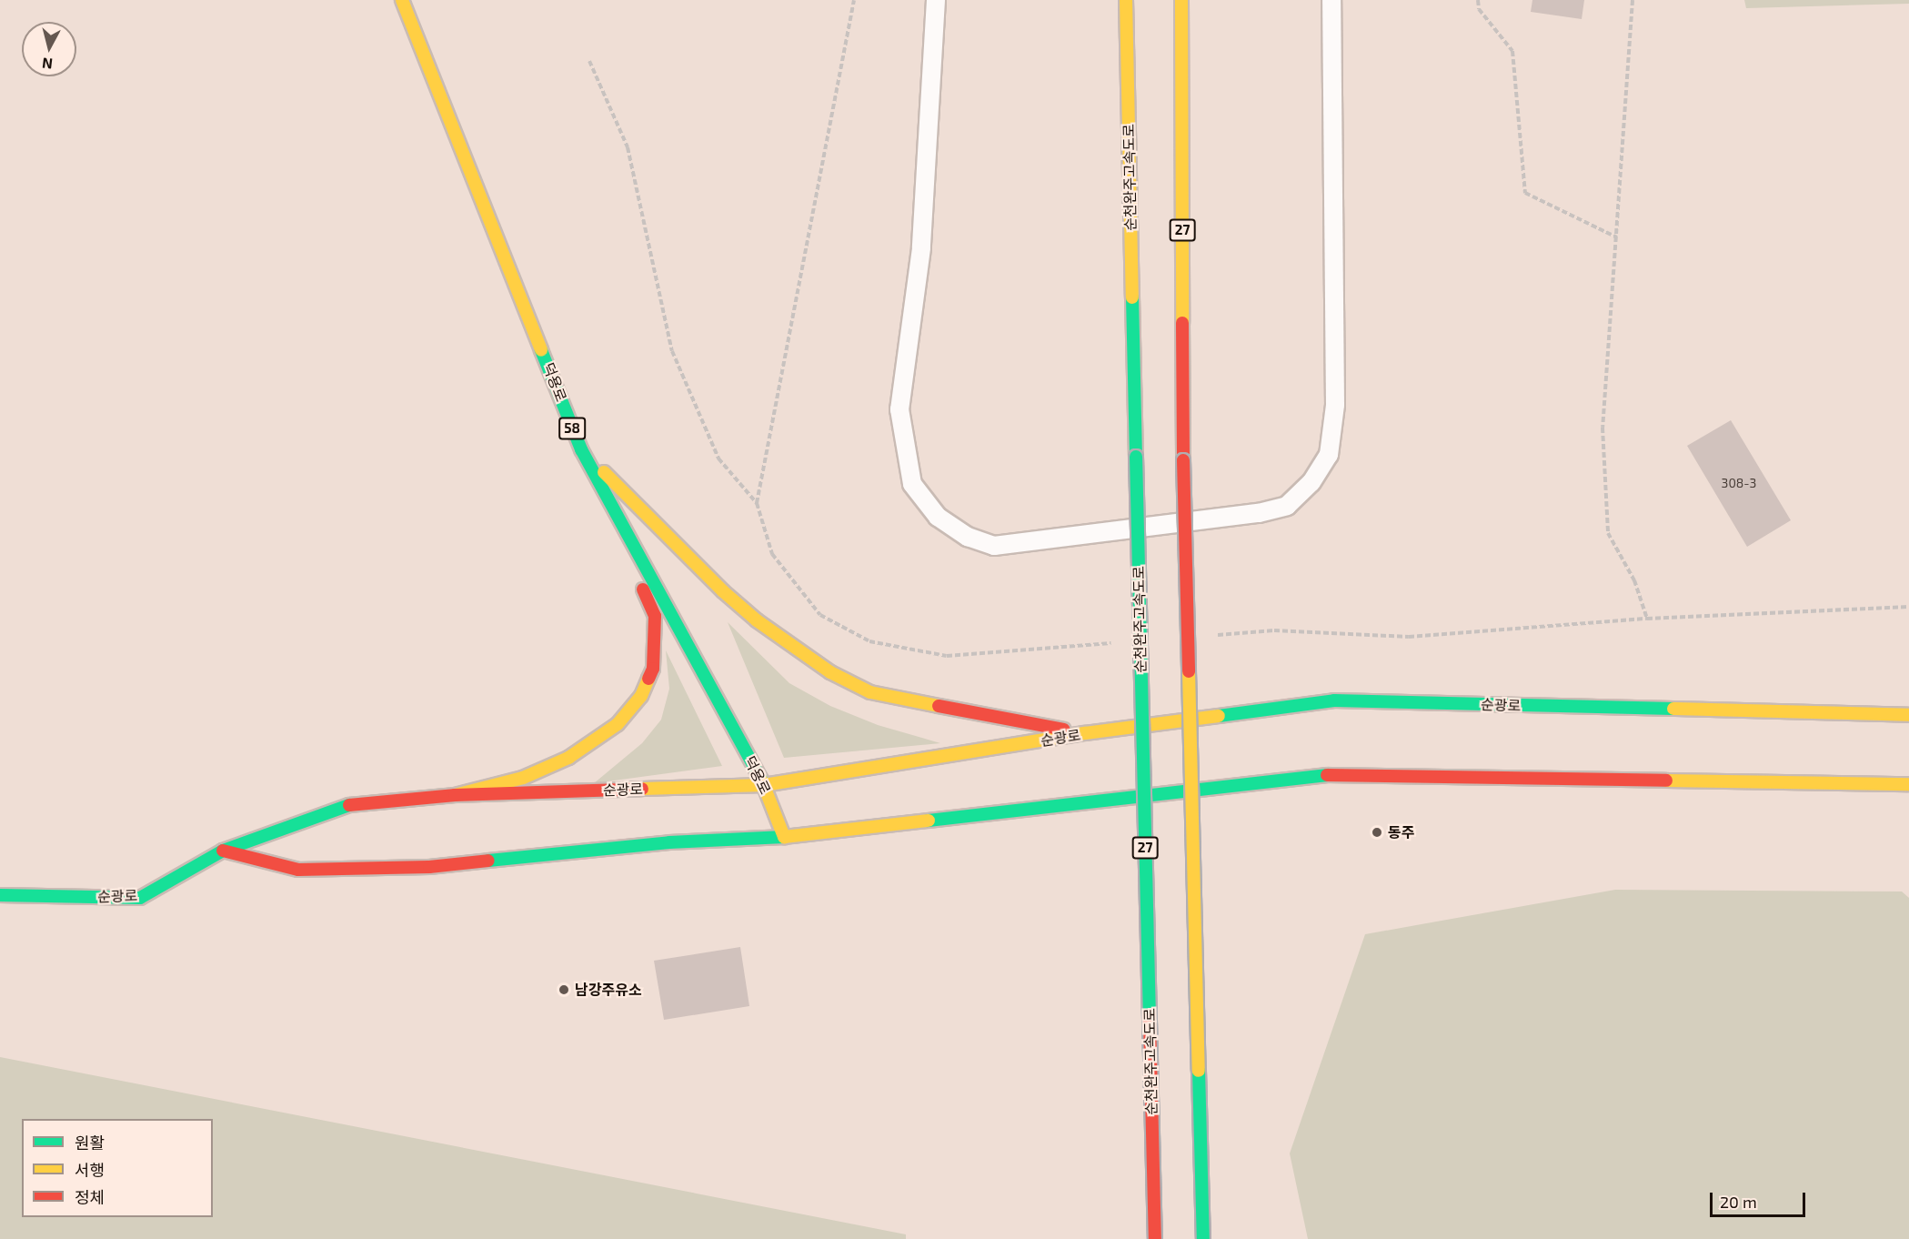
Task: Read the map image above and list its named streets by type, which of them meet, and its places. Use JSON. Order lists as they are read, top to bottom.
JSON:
{
  "streets": {
    "main road": [
      "순천완주고속도로",
      "27",
      "덕용로",
      "58",
      "순광로"
    ]
  },
  "crossings": [
    ["덕용로", "순광로"]
  ],
  "places": ["동주", "남강주유소"],
  "house_numbers": ["308-3"],
  "legend": ["원활", "서행", "정체"],
  "scale_bar": "20 m",
  "north": "bottom"
}
